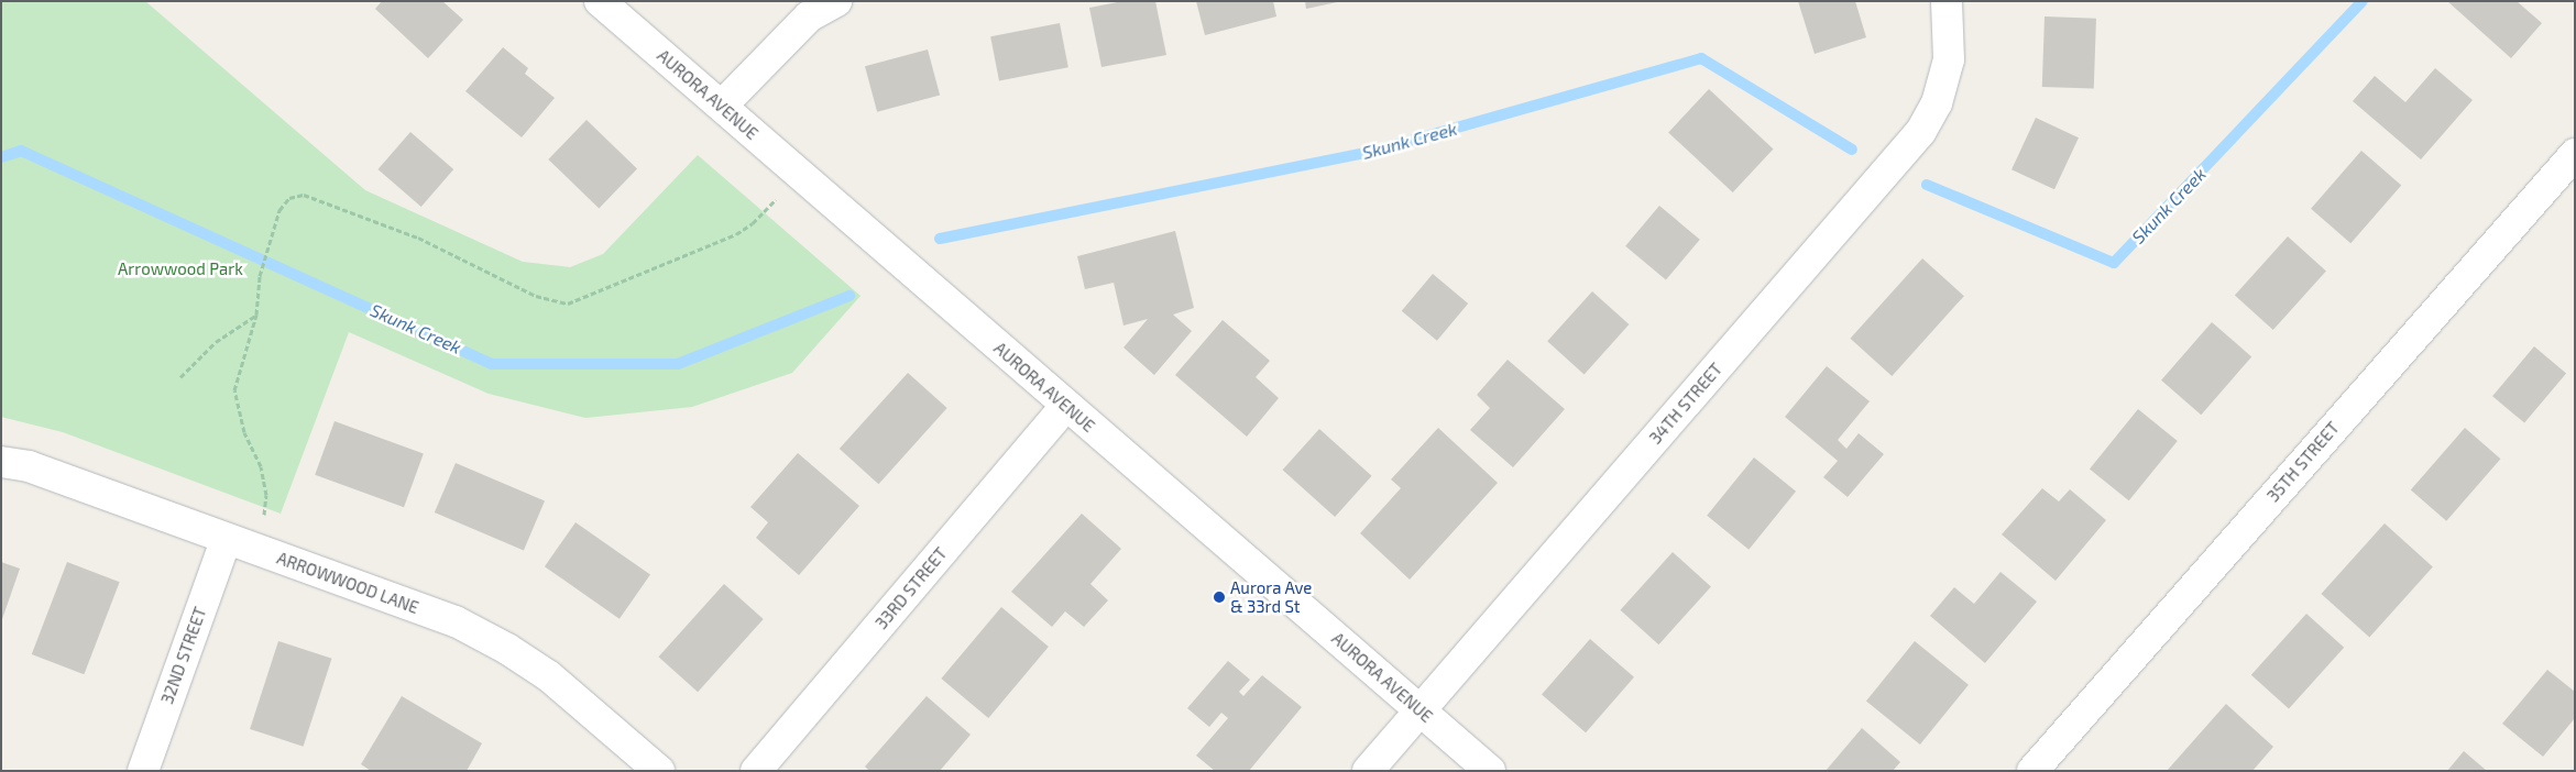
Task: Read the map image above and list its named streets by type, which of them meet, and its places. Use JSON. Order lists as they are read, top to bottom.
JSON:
{
  "streets": {
    "street": [
      "AURORA AVENUE",
      "34TH STREET",
      "35TH STREET",
      "ARROWWOOD LANE",
      "33RD STREET",
      "32ND STREET"
    ]
  },
  "crossings": [
    ["AURORA AVENUE", "34TH STREET"],
    ["AURORA AVENUE", "33RD STREET"],
    ["ARROWWOOD LANE", "32ND STREET"]
  ],
  "water": ["Skunk Creek"],
  "parks": ["Arrowwood Park"],
  "places": ["Aurora Ave & 33rd St"]
}
